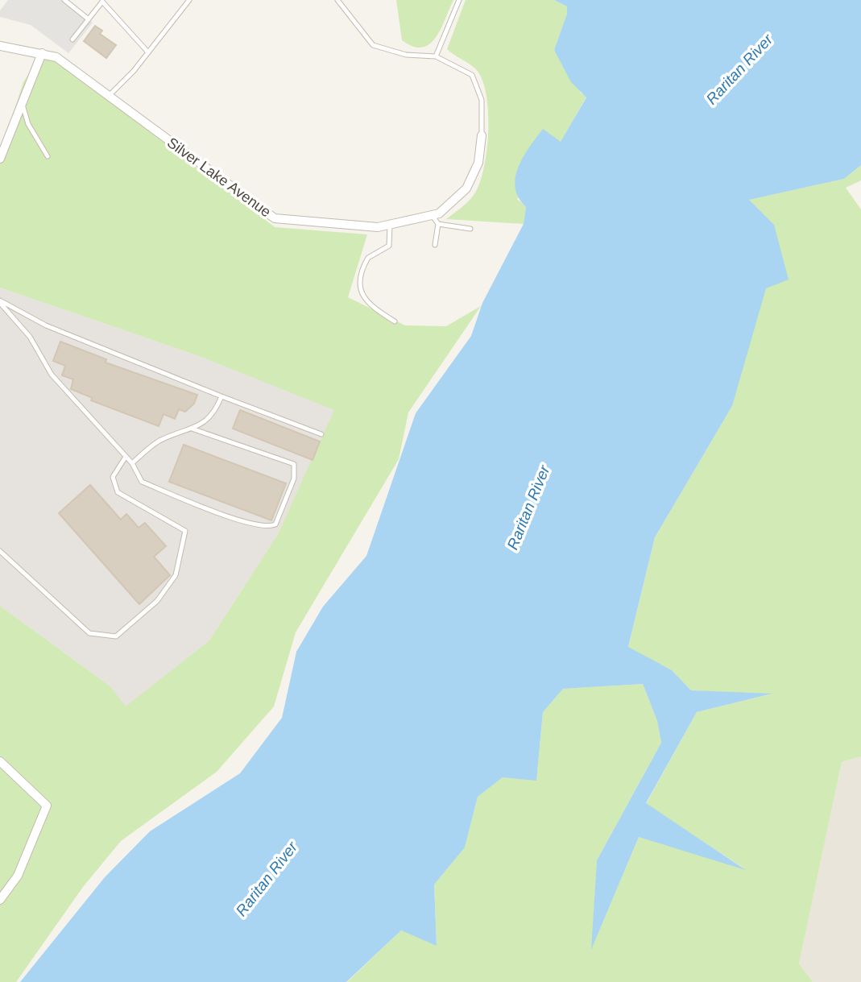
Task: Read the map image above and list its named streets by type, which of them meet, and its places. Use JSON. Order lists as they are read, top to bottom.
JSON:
{
  "streets": {
    "street": ["Silver Lake Avenue"]
  },
  "water": ["Raritan River"]
}
